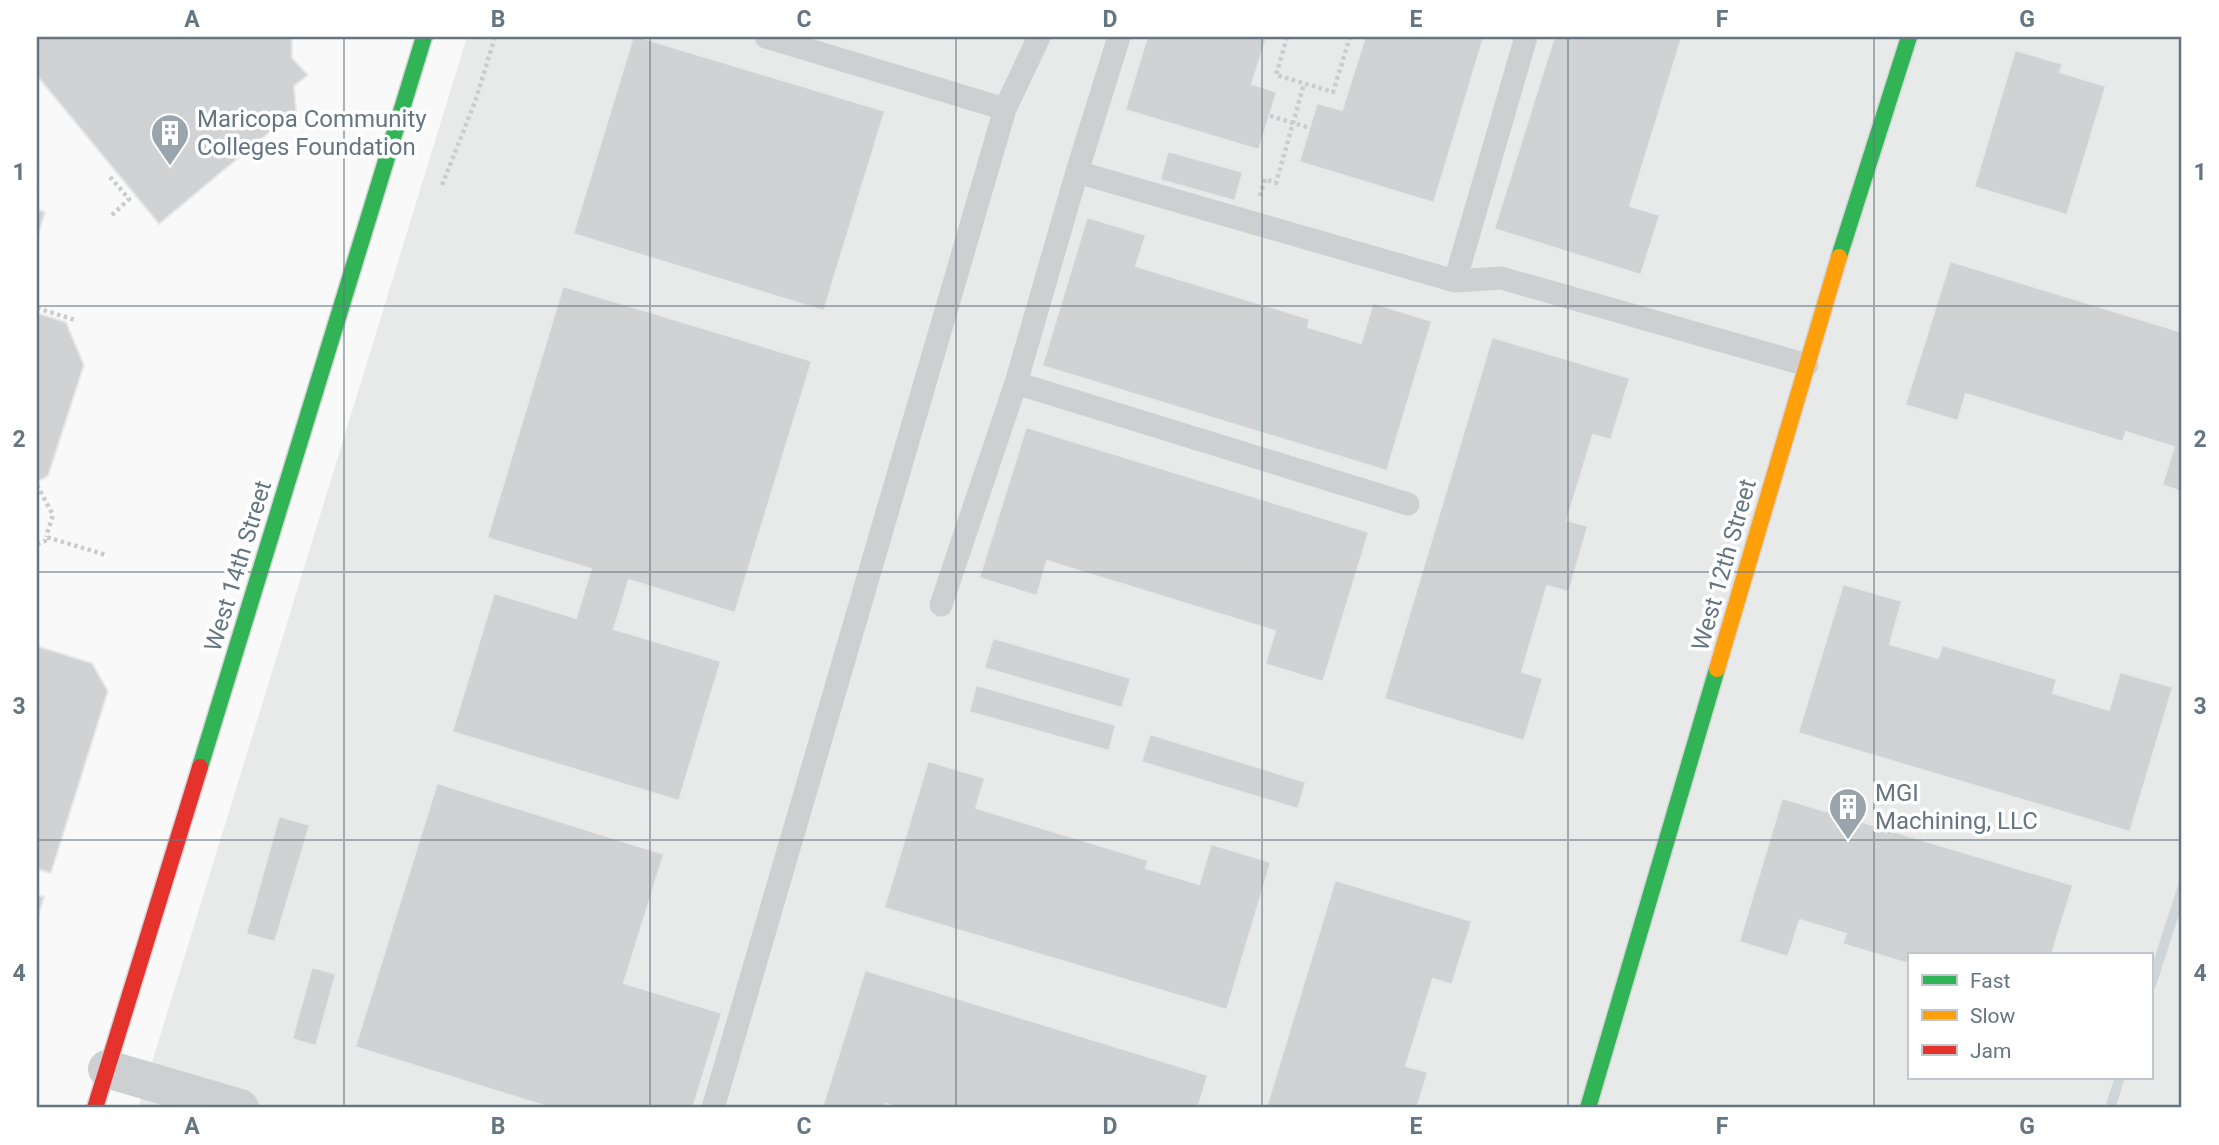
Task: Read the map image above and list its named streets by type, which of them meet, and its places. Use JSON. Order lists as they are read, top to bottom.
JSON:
{
  "streets": {
    "street": ["West 12th Street", "West 14th Street"]
  },
  "places": {
    "building": ["Maricopa Community Colleges Foundation", "MGI Machining, LLC"]
  },
  "legend": ["Fast", "Slow", "Jam"],
  "grid": {
    "columns": [
      "A",
      "B",
      "C",
      "D",
      "E",
      "F",
      "G"
    ],
    "rows": [
      "1",
      "2",
      "3",
      "4"
    ]
  }
}
